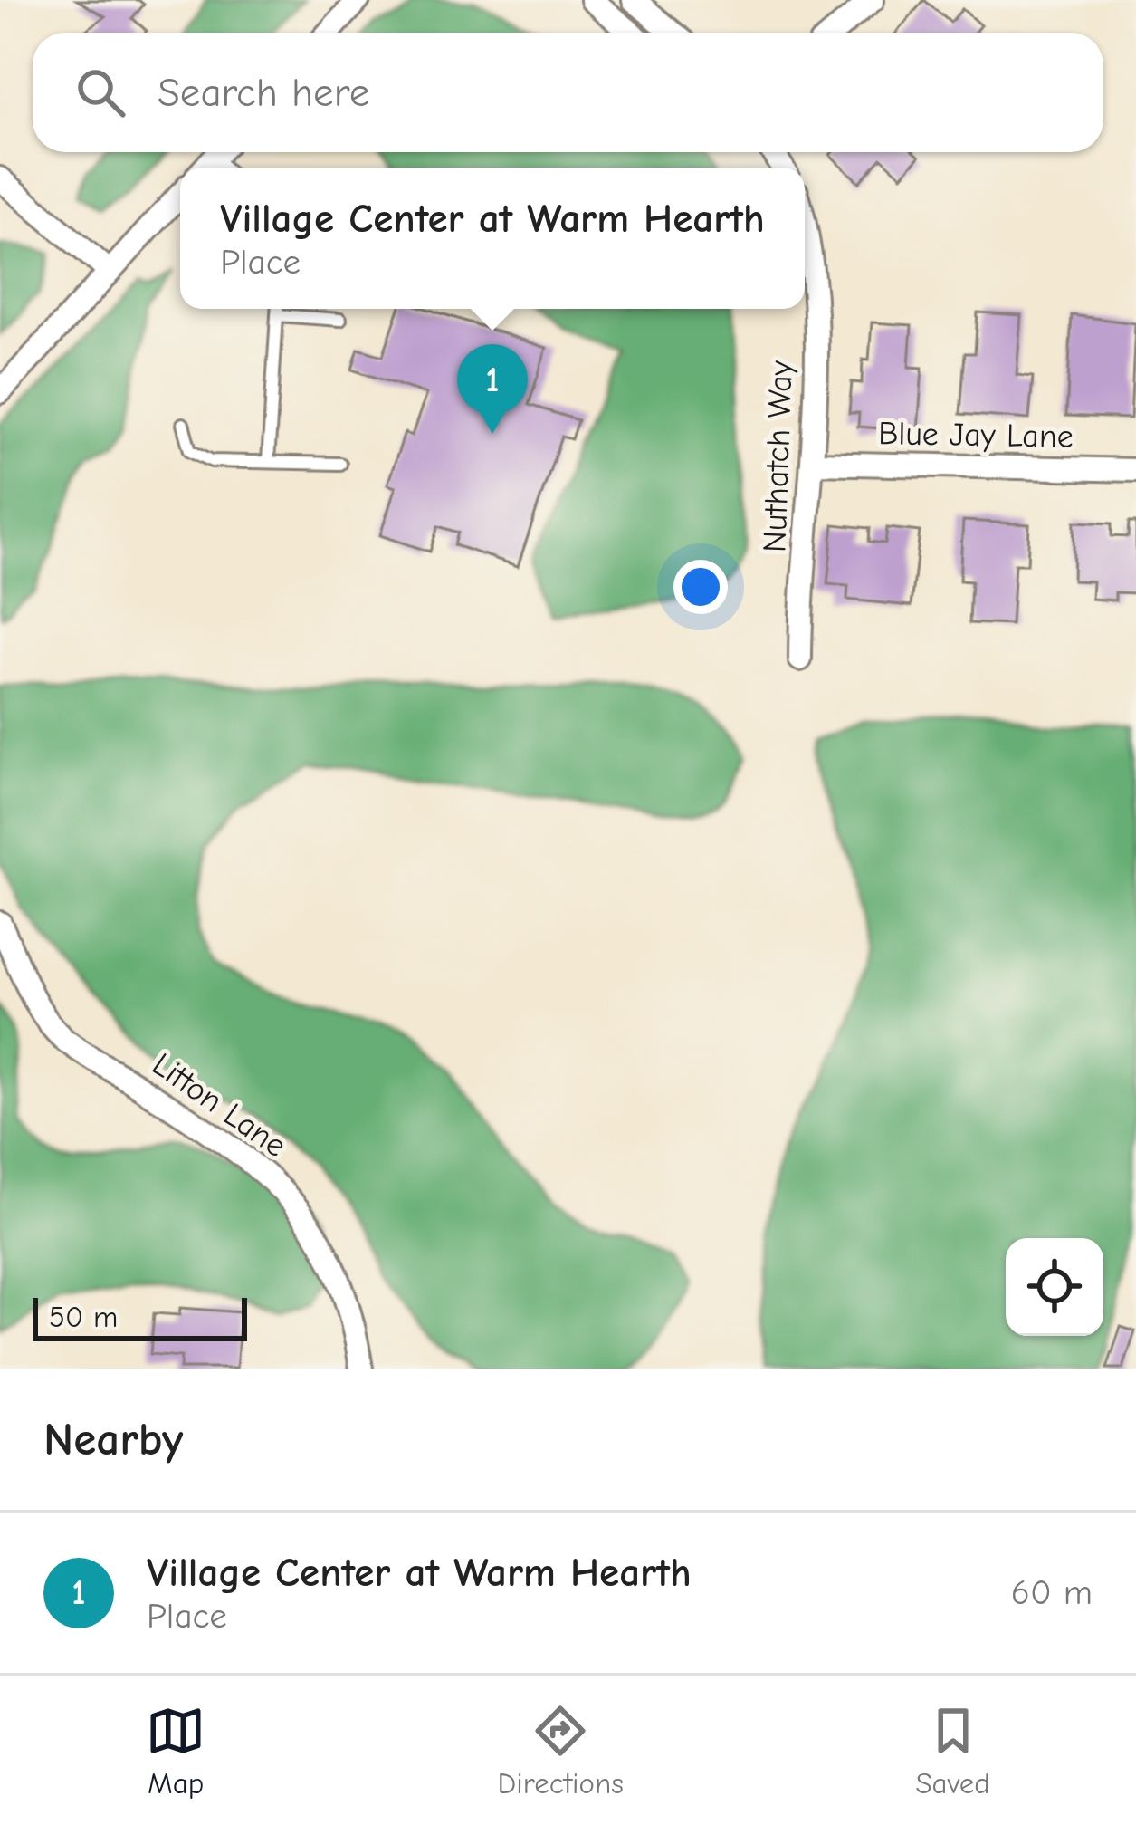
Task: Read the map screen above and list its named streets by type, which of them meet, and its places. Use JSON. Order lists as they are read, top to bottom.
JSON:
{
  "streets": {
    "street": ["Blue Jay Lane", "Nuthatch Way", "Litton Lane"]
  },
  "crossings": [
    ["Blue Jay Lane", "Nuthatch Way"]
  ],
  "scale_bar": "50 m",
  "page": {
    "search": "Search here",
    "popup": ["Village Center at Warm Hearth", "Place"],
    "pins": "1",
    "scale": "50 m",
    "heading": "Nearby",
    "list": [
      {
        "mark": "1",
        "name": "Village Center at Warm Hearth",
        "note": "Place",
        "value": "60 m"
      }
    ],
    "nav": ["Map", "Directions", "Saved"]
  }
}
